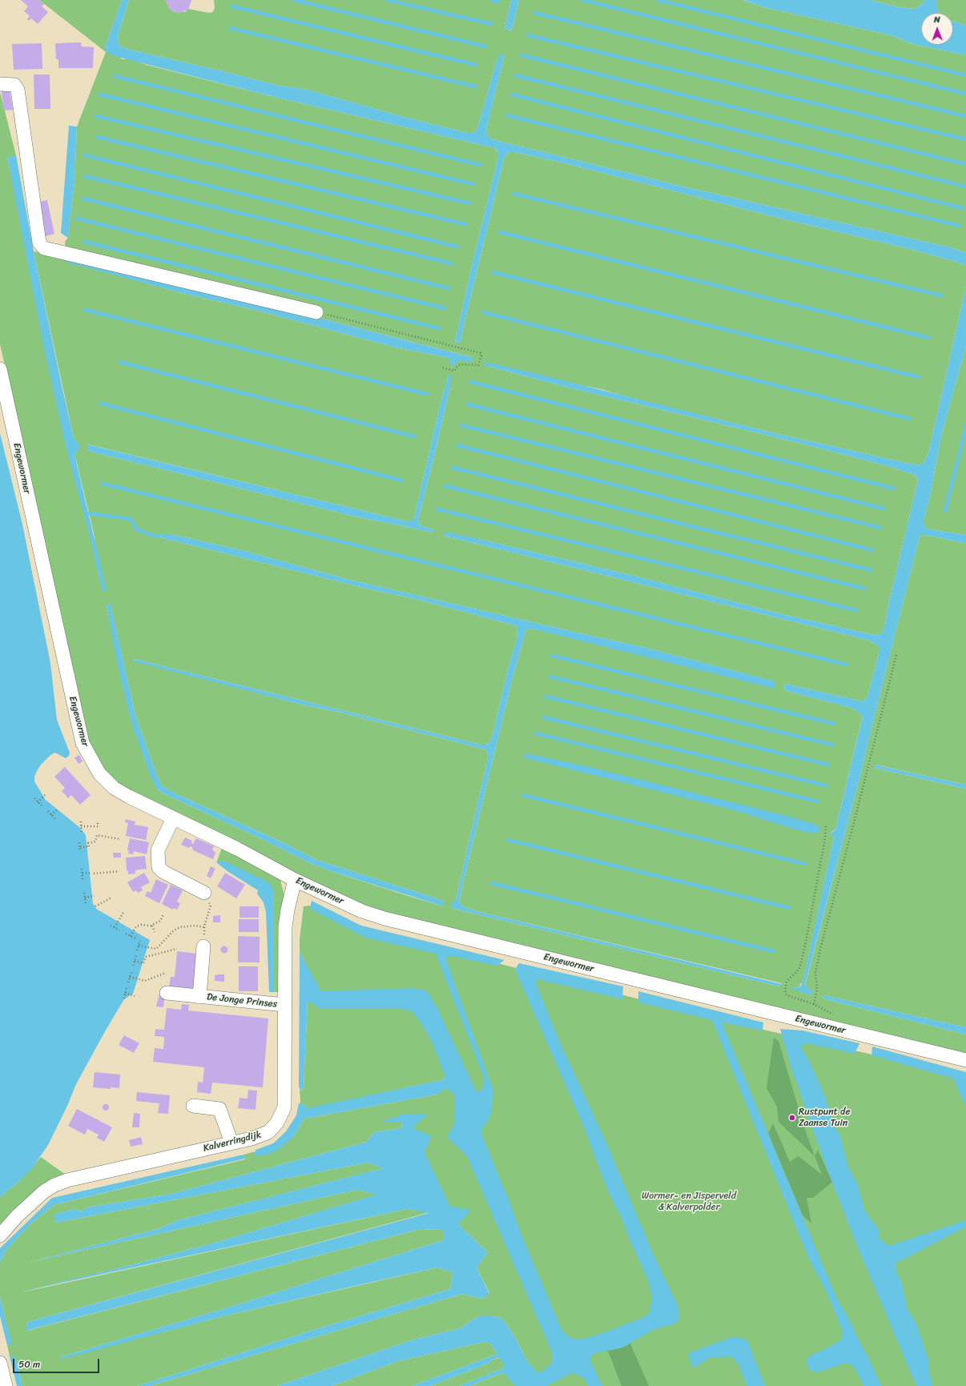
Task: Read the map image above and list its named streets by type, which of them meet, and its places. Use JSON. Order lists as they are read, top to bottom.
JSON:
{
  "streets": {
    "street": ["Engewormer", "De Jonge Prinses", "Kalverringdijk"]
  },
  "crossings": [
    ["Engewormer", "Kalverringdijk"],
    ["De Jonge Prinses", "Kalverringdijk"]
  ],
  "parks": ["Wormer- en Jisperveld & Kalverpolder"],
  "places": ["Rustpunt de Zaanse Tuin"],
  "scale_bar": "50 m",
  "north": "top"
}
